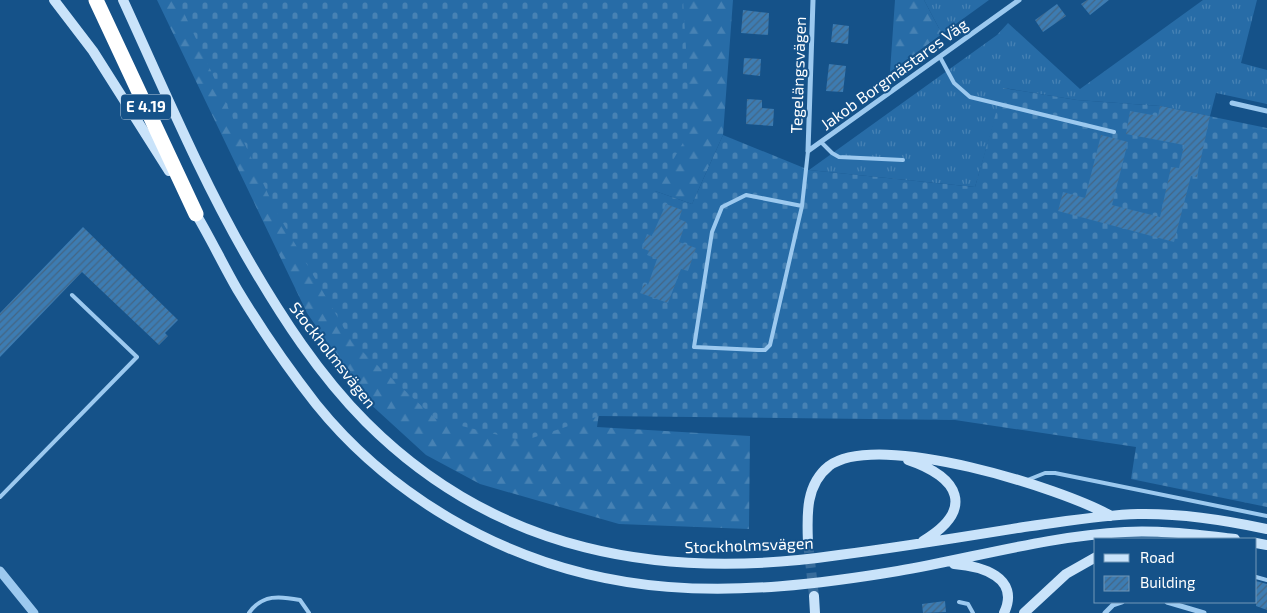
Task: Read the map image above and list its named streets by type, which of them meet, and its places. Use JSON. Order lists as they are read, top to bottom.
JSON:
{
  "streets": {
    "highway": ["E 4.19"],
    "main road": ["Stockholmsvägen"],
    "street": ["Jakob Borgmästares Väg", "Tegelängsvägen"]
  },
  "crossings": [
    ["Jakob Borgmästares Väg", "Tegelängsvägen"]
  ],
  "legend": ["Road", "Building"]
}
